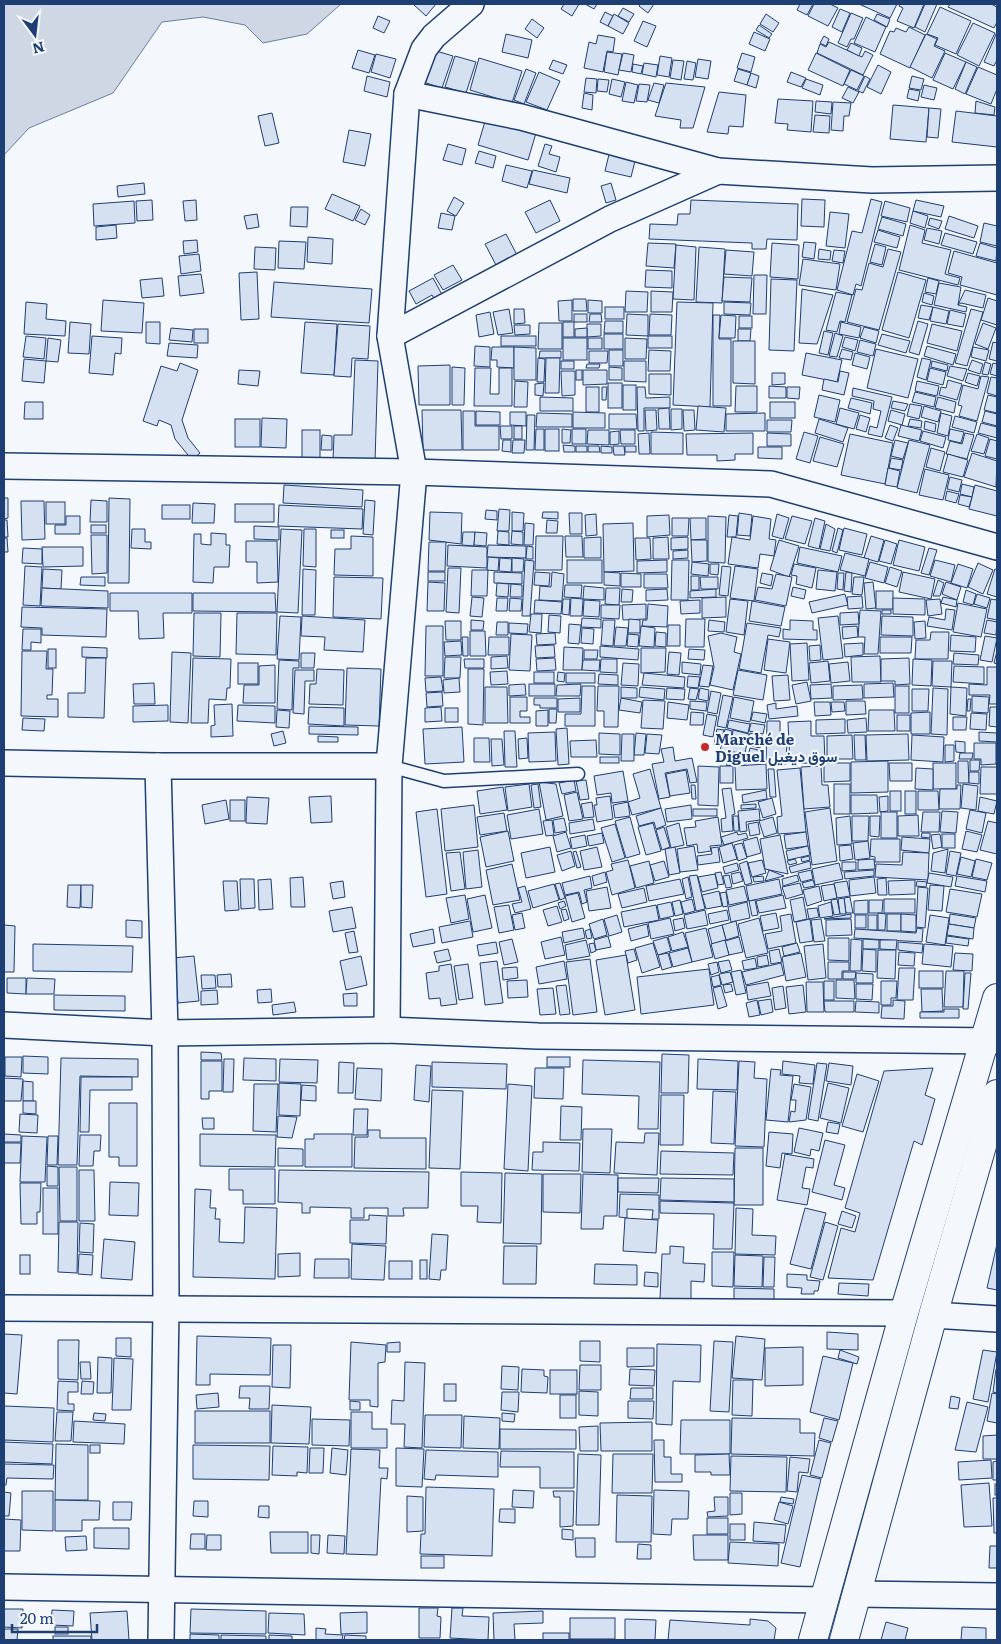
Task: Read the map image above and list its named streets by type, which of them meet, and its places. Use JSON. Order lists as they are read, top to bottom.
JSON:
{
  "places": ["Marché de Diguel سوق ديغيل"],
  "scale_bar": "20 m",
  "north": "bottom"
}
